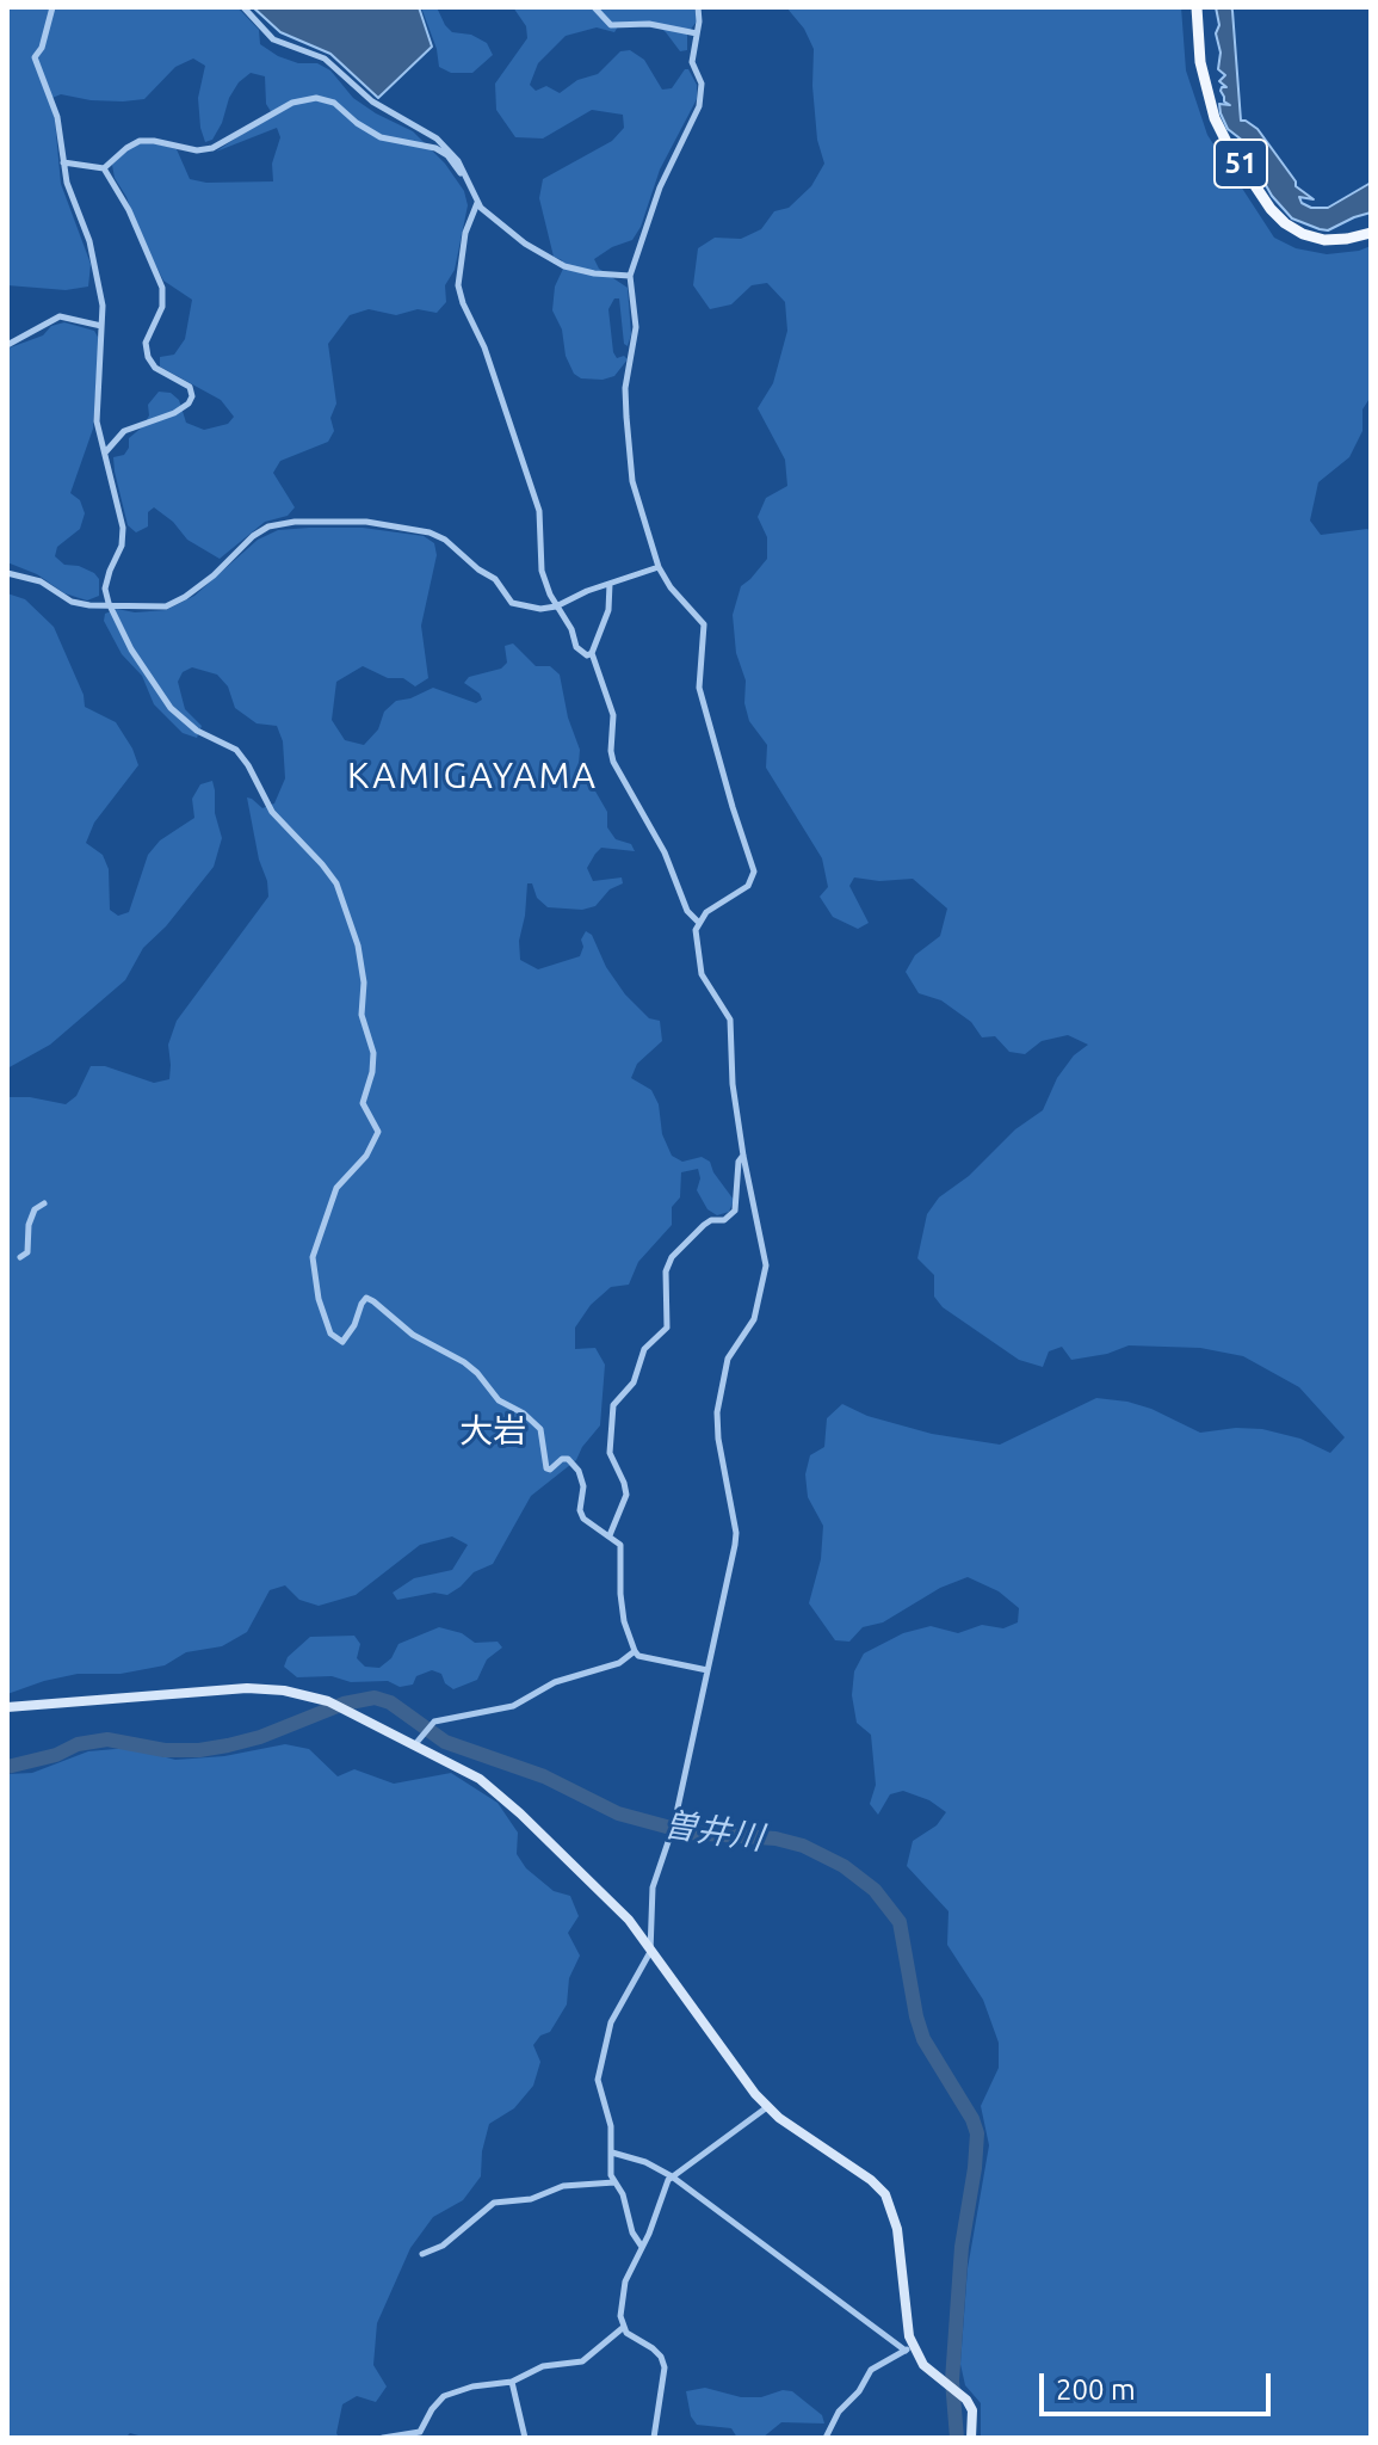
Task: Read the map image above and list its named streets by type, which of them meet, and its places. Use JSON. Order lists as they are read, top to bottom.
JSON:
{
  "streets": {
    "main road": ["51"]
  },
  "districts": ["KAMIGAYAMA", "大岩"],
  "water": ["曽井川"],
  "scale_bar": "200 m"
}
